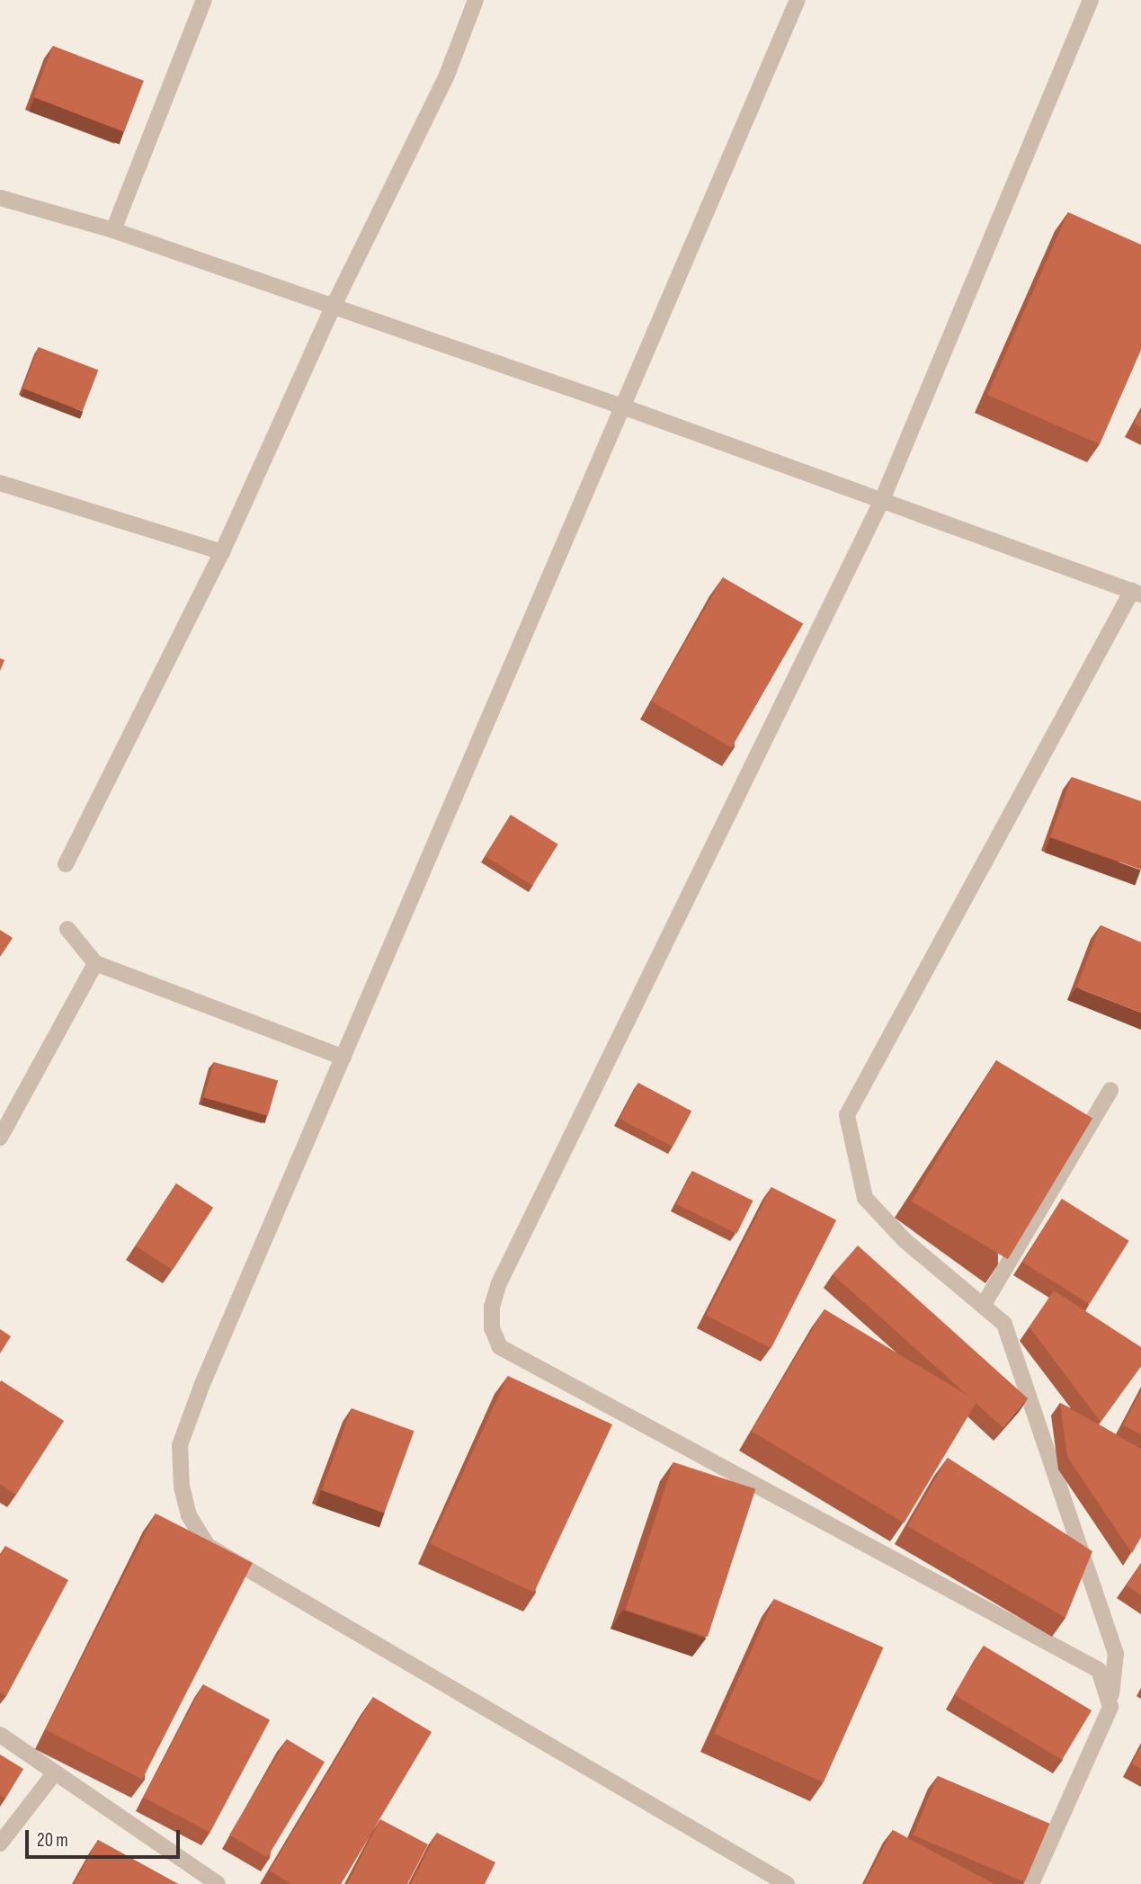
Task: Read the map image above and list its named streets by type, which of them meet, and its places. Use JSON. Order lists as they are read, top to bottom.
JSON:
{
  "scale_bar": "20 m"
}
